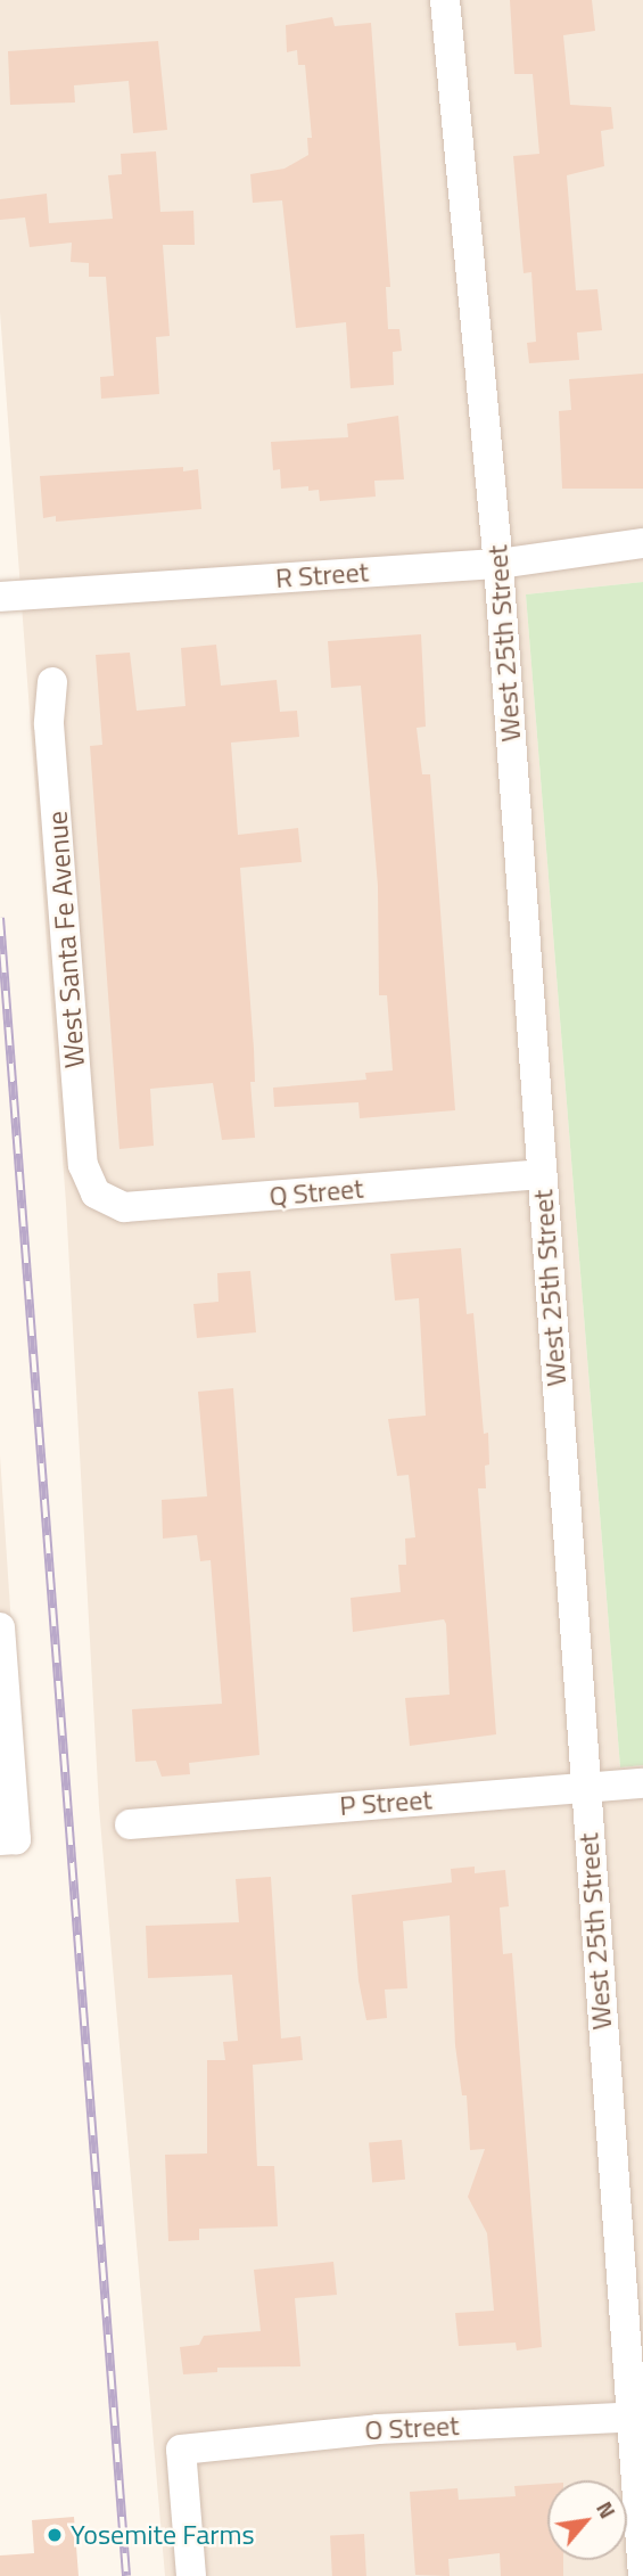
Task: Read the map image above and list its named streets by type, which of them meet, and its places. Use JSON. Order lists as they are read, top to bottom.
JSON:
{
  "streets": {
    "street": [
      "R Street",
      "West 25th Street",
      "West Santa Fe Avenue",
      "Q Street",
      "P Street",
      "O Street"
    ]
  },
  "crossings": [
    ["R Street", "West 25th Street"],
    ["West 25th Street", "Q Street"],
    ["West 25th Street", "P Street"],
    ["West 25th Street", "O Street"],
    ["West Santa Fe Avenue", "Q Street"]
  ],
  "places": ["Yosemite Farms"],
  "north": "top right"
}
